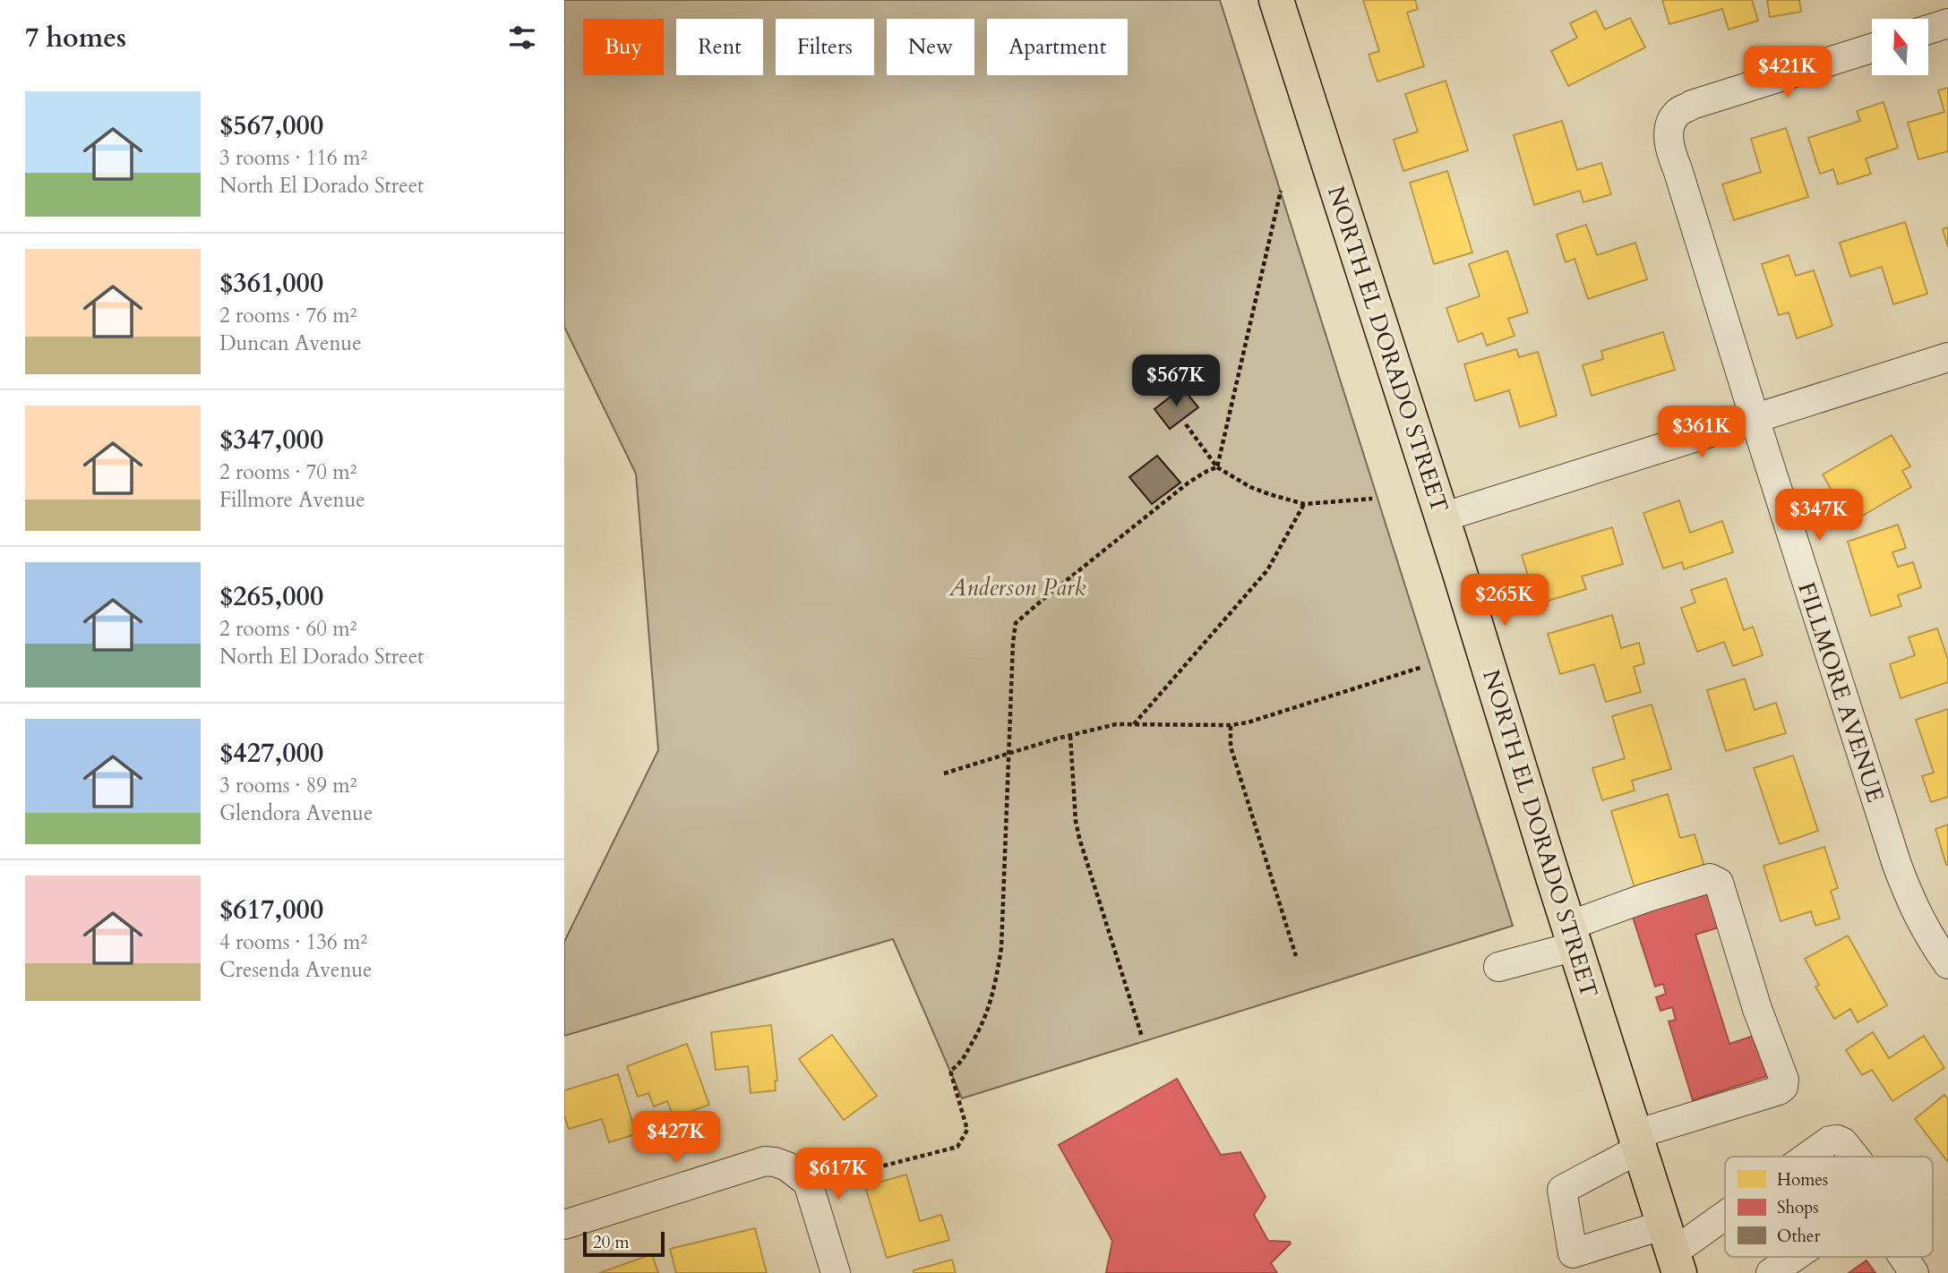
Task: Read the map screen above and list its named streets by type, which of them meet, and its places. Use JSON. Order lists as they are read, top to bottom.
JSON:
{
  "streets": {
    "main road": ["NORTH EL DORADO STREET"],
    "street": ["FILLMORE AVENUE"]
  },
  "parks": ["Anderson Park"],
  "legend": ["Homes", "Shops", "Other"],
  "scale_bar": "20 m",
  "north": "top",
  "page": {
    "heading": "7 homes",
    "chip": [
      "Buy",
      "Rent",
      "Filters",
      "New",
      "Apartment"
    ],
    "price": [
      "$421K",
      "$567K",
      "$361K",
      "$347K",
      "$265K",
      "$427K",
      "$617K"
    ],
    "list": [
      {
        "name": "$567,000",
        "note": "3 rooms · 116 m² · North El Dorado Street"
      },
      {
        "name": "$361,000",
        "note": "2 rooms · 76 m² · Duncan Avenue"
      },
      {
        "name": "$347,000",
        "note": "2 rooms · 70 m² · Fillmore Avenue"
      },
      {
        "name": "$265,000",
        "note": "2 rooms · 60 m² · North El Dorado Street"
      },
      {
        "name": "$427,000",
        "note": "3 rooms · 89 m² · Glendora Avenue"
      },
      {
        "name": "$617,000",
        "note": "4 rooms · 136 m² · Cresenda Avenue"
      }
    ],
    "scale": "20 m"
  }
}
